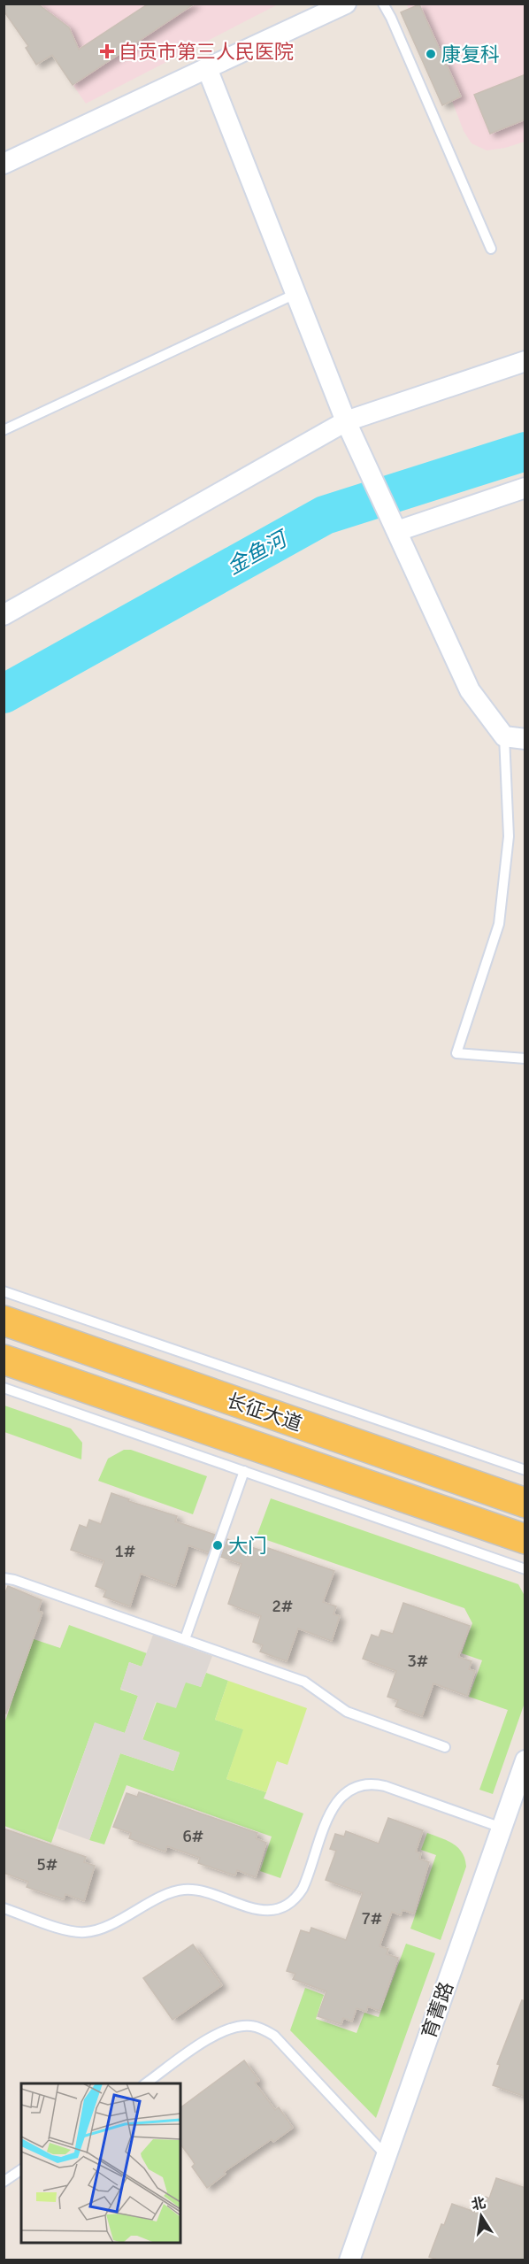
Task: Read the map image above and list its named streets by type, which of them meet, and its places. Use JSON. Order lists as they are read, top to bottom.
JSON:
{
  "streets": {
    "main road": ["长征大道"],
    "street": ["育菁路"]
  },
  "water": ["金鱼河"],
  "places": {
    "health": ["自贡市第三人民医院"],
    "other": ["康复科", "大门"]
  },
  "house_numbers": [
    "1#",
    "2#",
    "3#",
    "6#",
    "5#",
    "7#"
  ],
  "north": "top"
}
